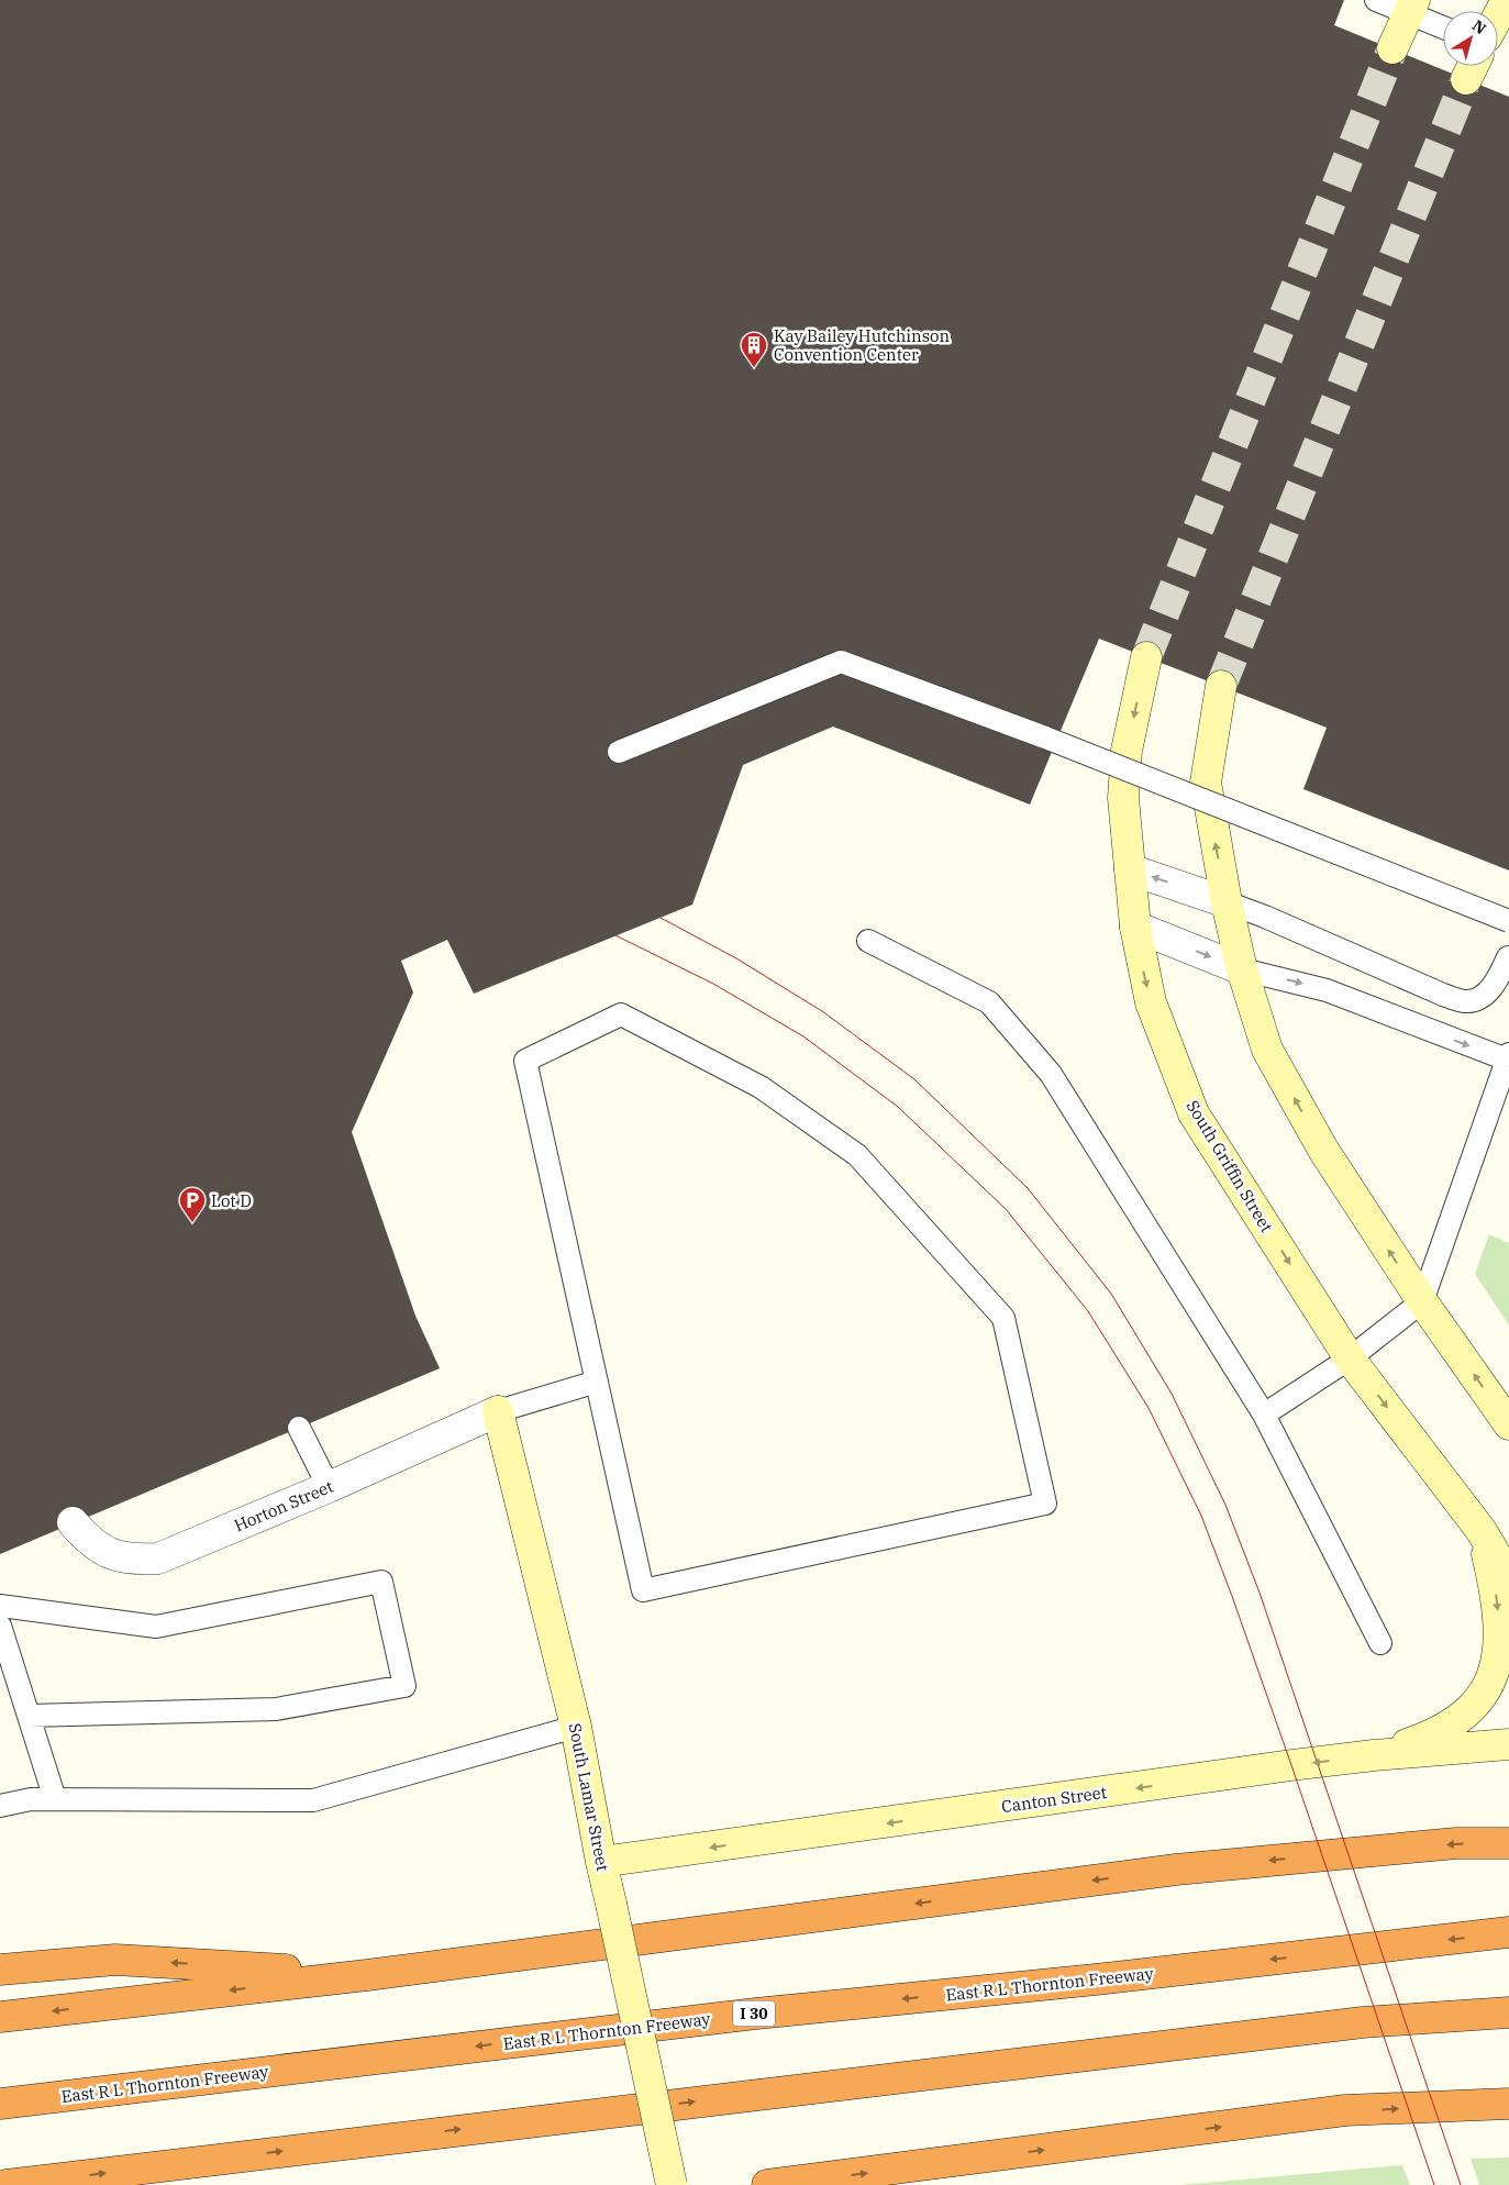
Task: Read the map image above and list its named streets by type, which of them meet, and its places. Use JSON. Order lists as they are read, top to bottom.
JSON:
{
  "streets": {
    "highway": ["East R L Thornton Freeway", "I 30"],
    "main road": ["South Griffin Street", "South Lamar Street", "Canton Street"],
    "street": ["Horton Street"]
  },
  "crossings": [
    ["Horton Street", "South Lamar Street"],
    ["South Lamar Street", "Canton Street"]
  ],
  "one_way": ["Canton Street"],
  "places": {
    "building": ["Kay Bailey Hutchinson Convention Center"],
    "parking": ["Lot D"]
  },
  "north": "top right"
}
